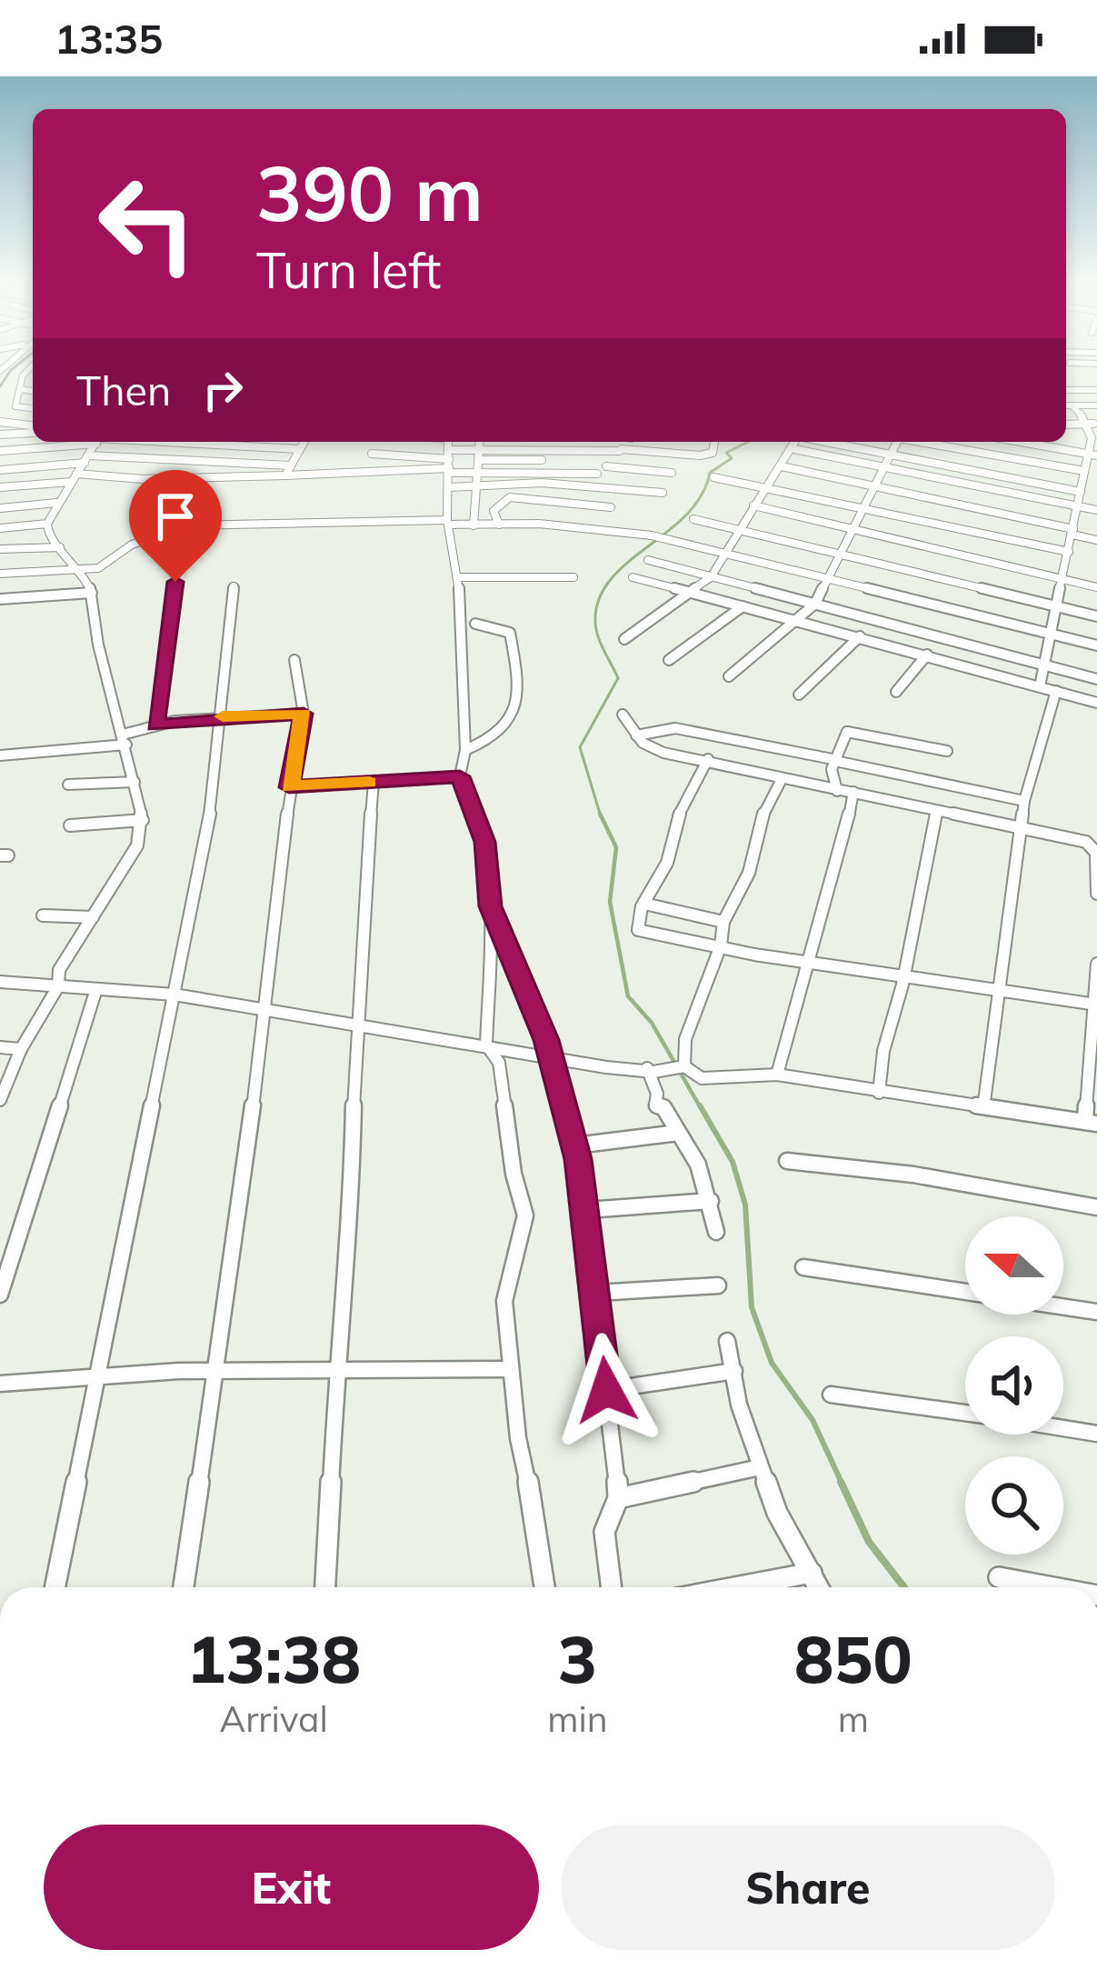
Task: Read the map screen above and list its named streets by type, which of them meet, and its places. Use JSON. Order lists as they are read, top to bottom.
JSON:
{
  "north": "left",
  "page": {
    "status": "13:35",
    "turn": ["390 m", "Turn left"],
    "then": "Then",
    "eta": [
      "13:38",
      "Arrival",
      "3",
      "min",
      "850",
      "m"
    ],
    "buttons": ["Exit", "Share"]
  }
}
